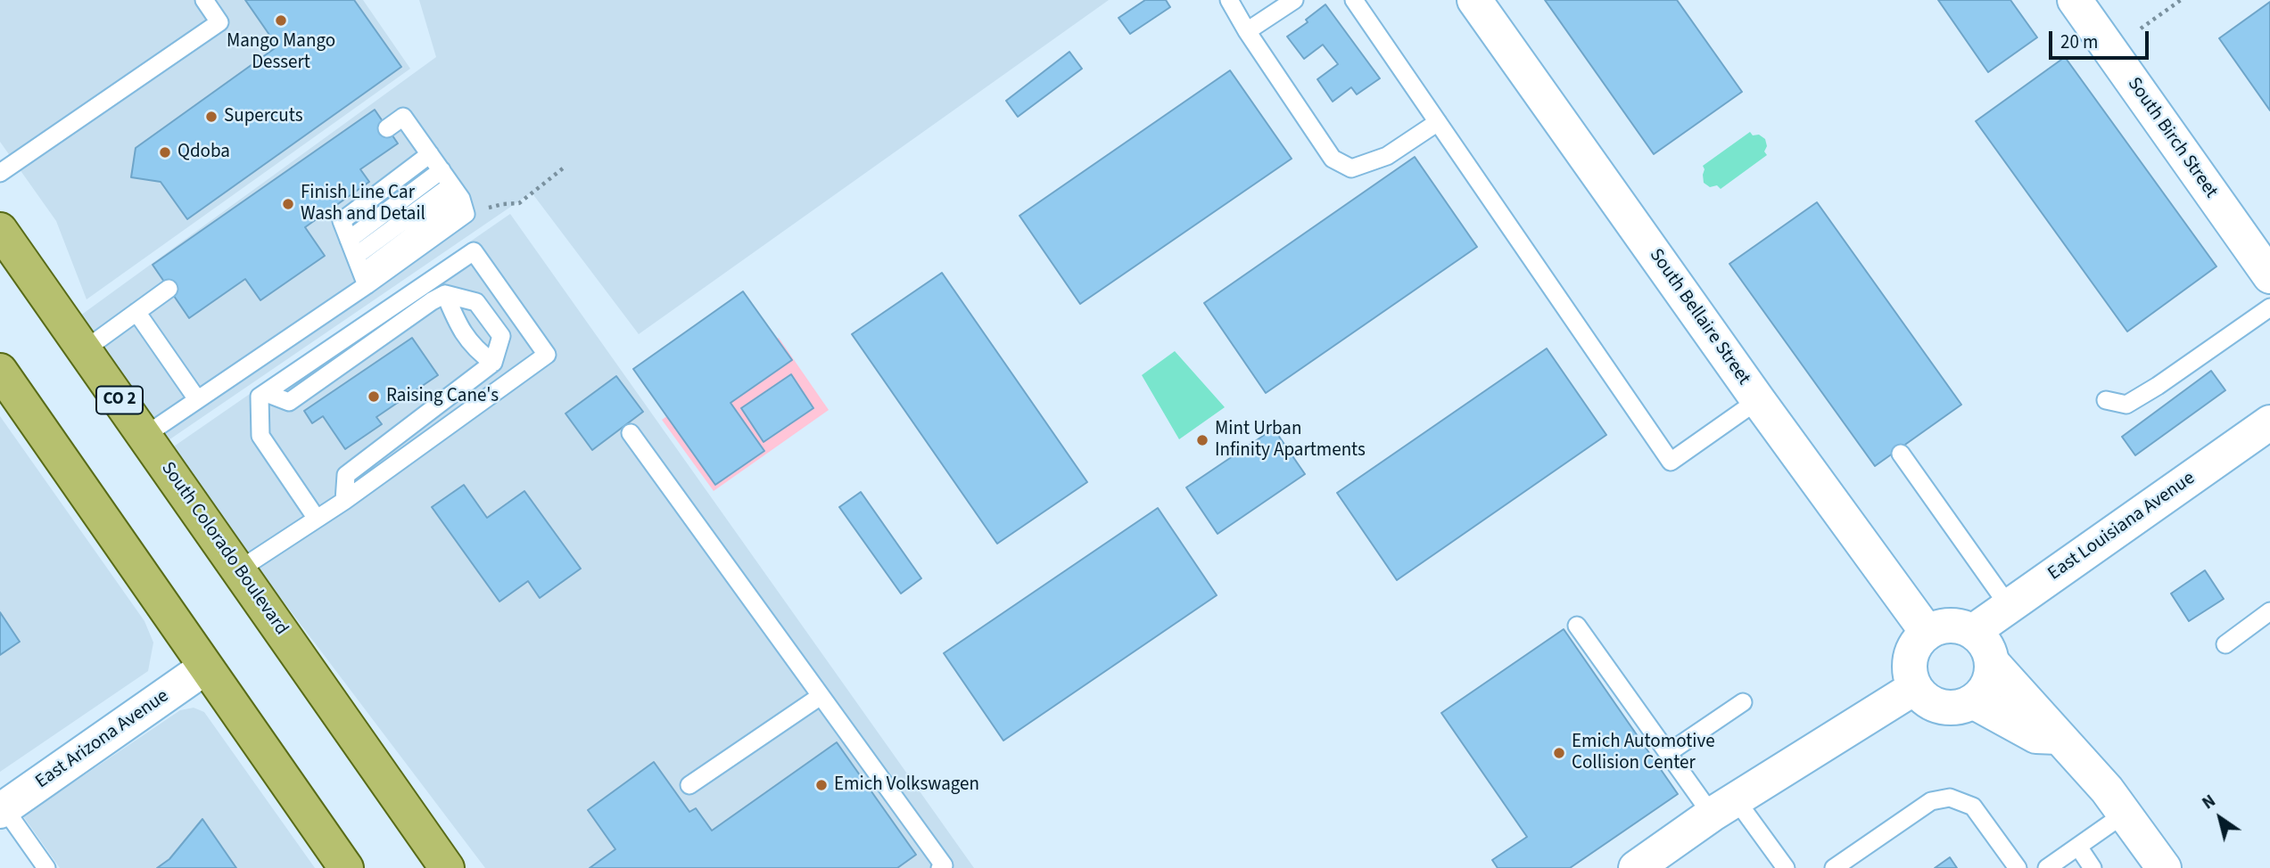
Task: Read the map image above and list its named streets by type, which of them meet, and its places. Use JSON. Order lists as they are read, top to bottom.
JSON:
{
  "streets": {
    "main road": ["CO 2", "South Colorado Boulevard"],
    "street": [
      "South Birch Street",
      "South Bellaire Street",
      "East Louisiana Avenue",
      "East Arizona Avenue"
    ]
  },
  "crossings": [
    ["South Bellaire Street", "East Louisiana Avenue"]
  ],
  "places": [
    "Mango Mango Dessert",
    "Supercuts",
    "Qdoba",
    "Finish Line Car Wash and Detail",
    "Raising Cane's",
    "Mint Urban Infinity Apartments",
    "Emich Automotive Collision Center",
    "Emich Volkswagen"
  ],
  "scale_bar": "20 m",
  "north": "top left"
}
